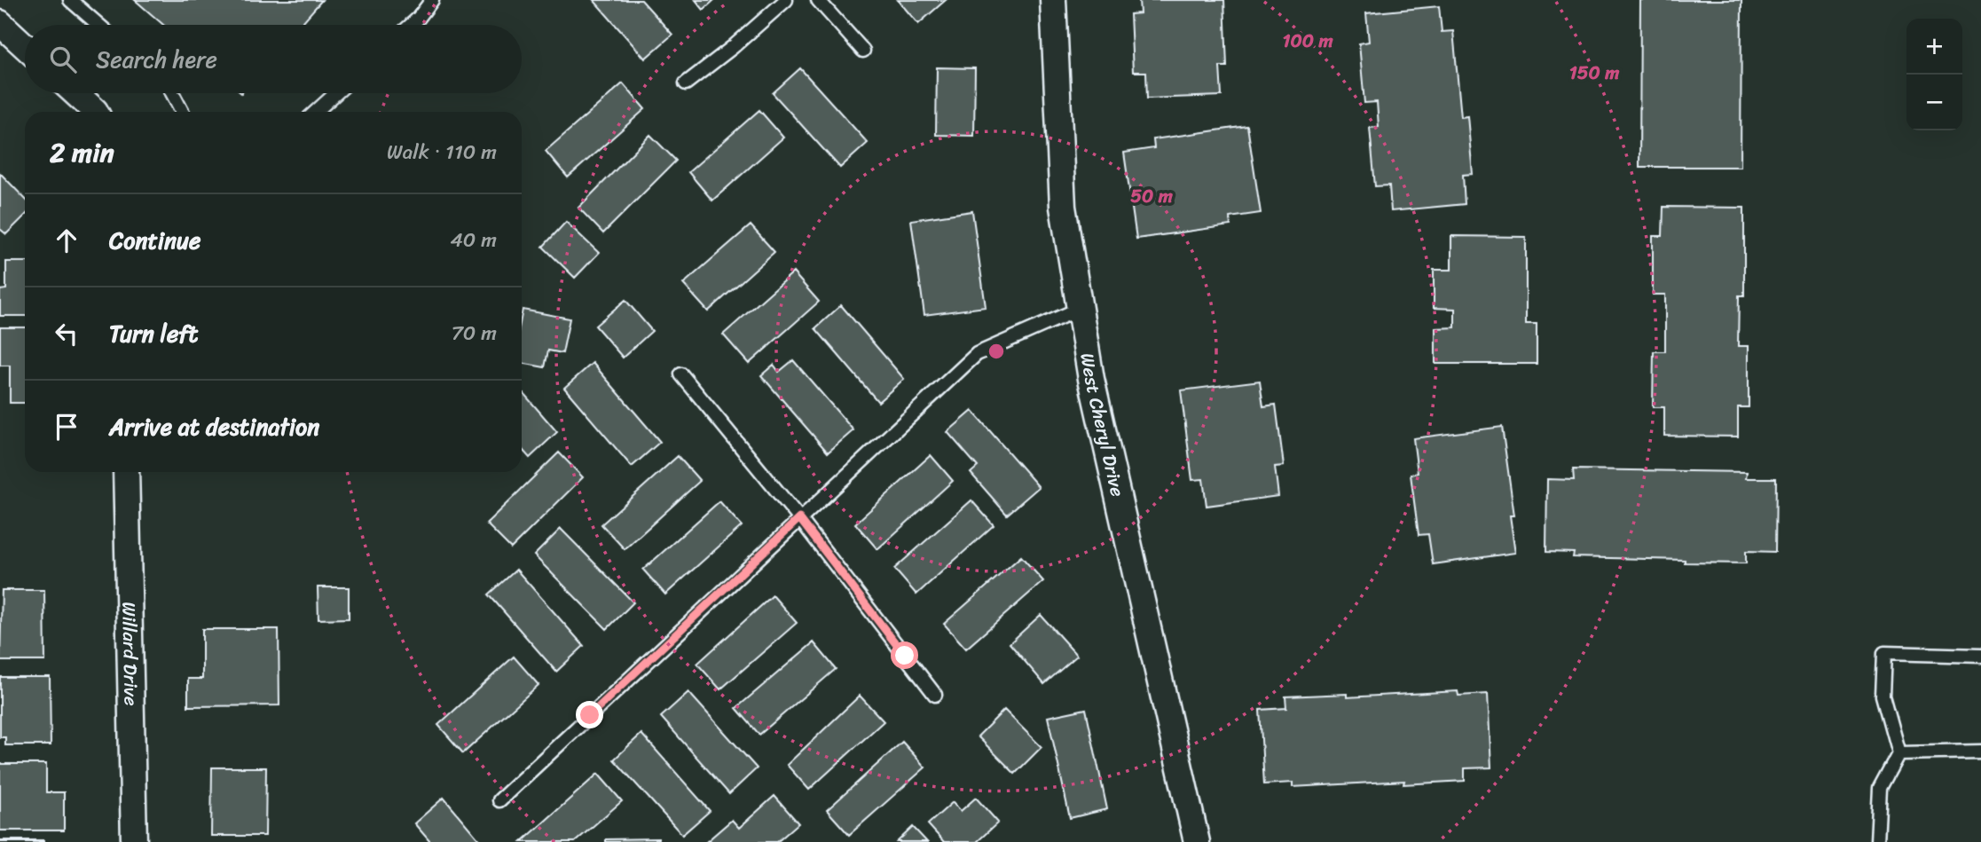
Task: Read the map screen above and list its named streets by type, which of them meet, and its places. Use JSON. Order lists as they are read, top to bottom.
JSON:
{
  "streets": {
    "street": ["West Cheryl Drive", "Willard Drive"]
  },
  "page": {
    "map_buttons": ["+", "−"],
    "search": "Search here",
    "heading": ["2 min", "Walk · 110 m"],
    "list": [
      ["Continue", "40 m"],
      ["Turn left", "70 m"],
      "Arrive at destination"
    ]
  },
  "rings": ["100 m", "150 m", "50 m"]
}
